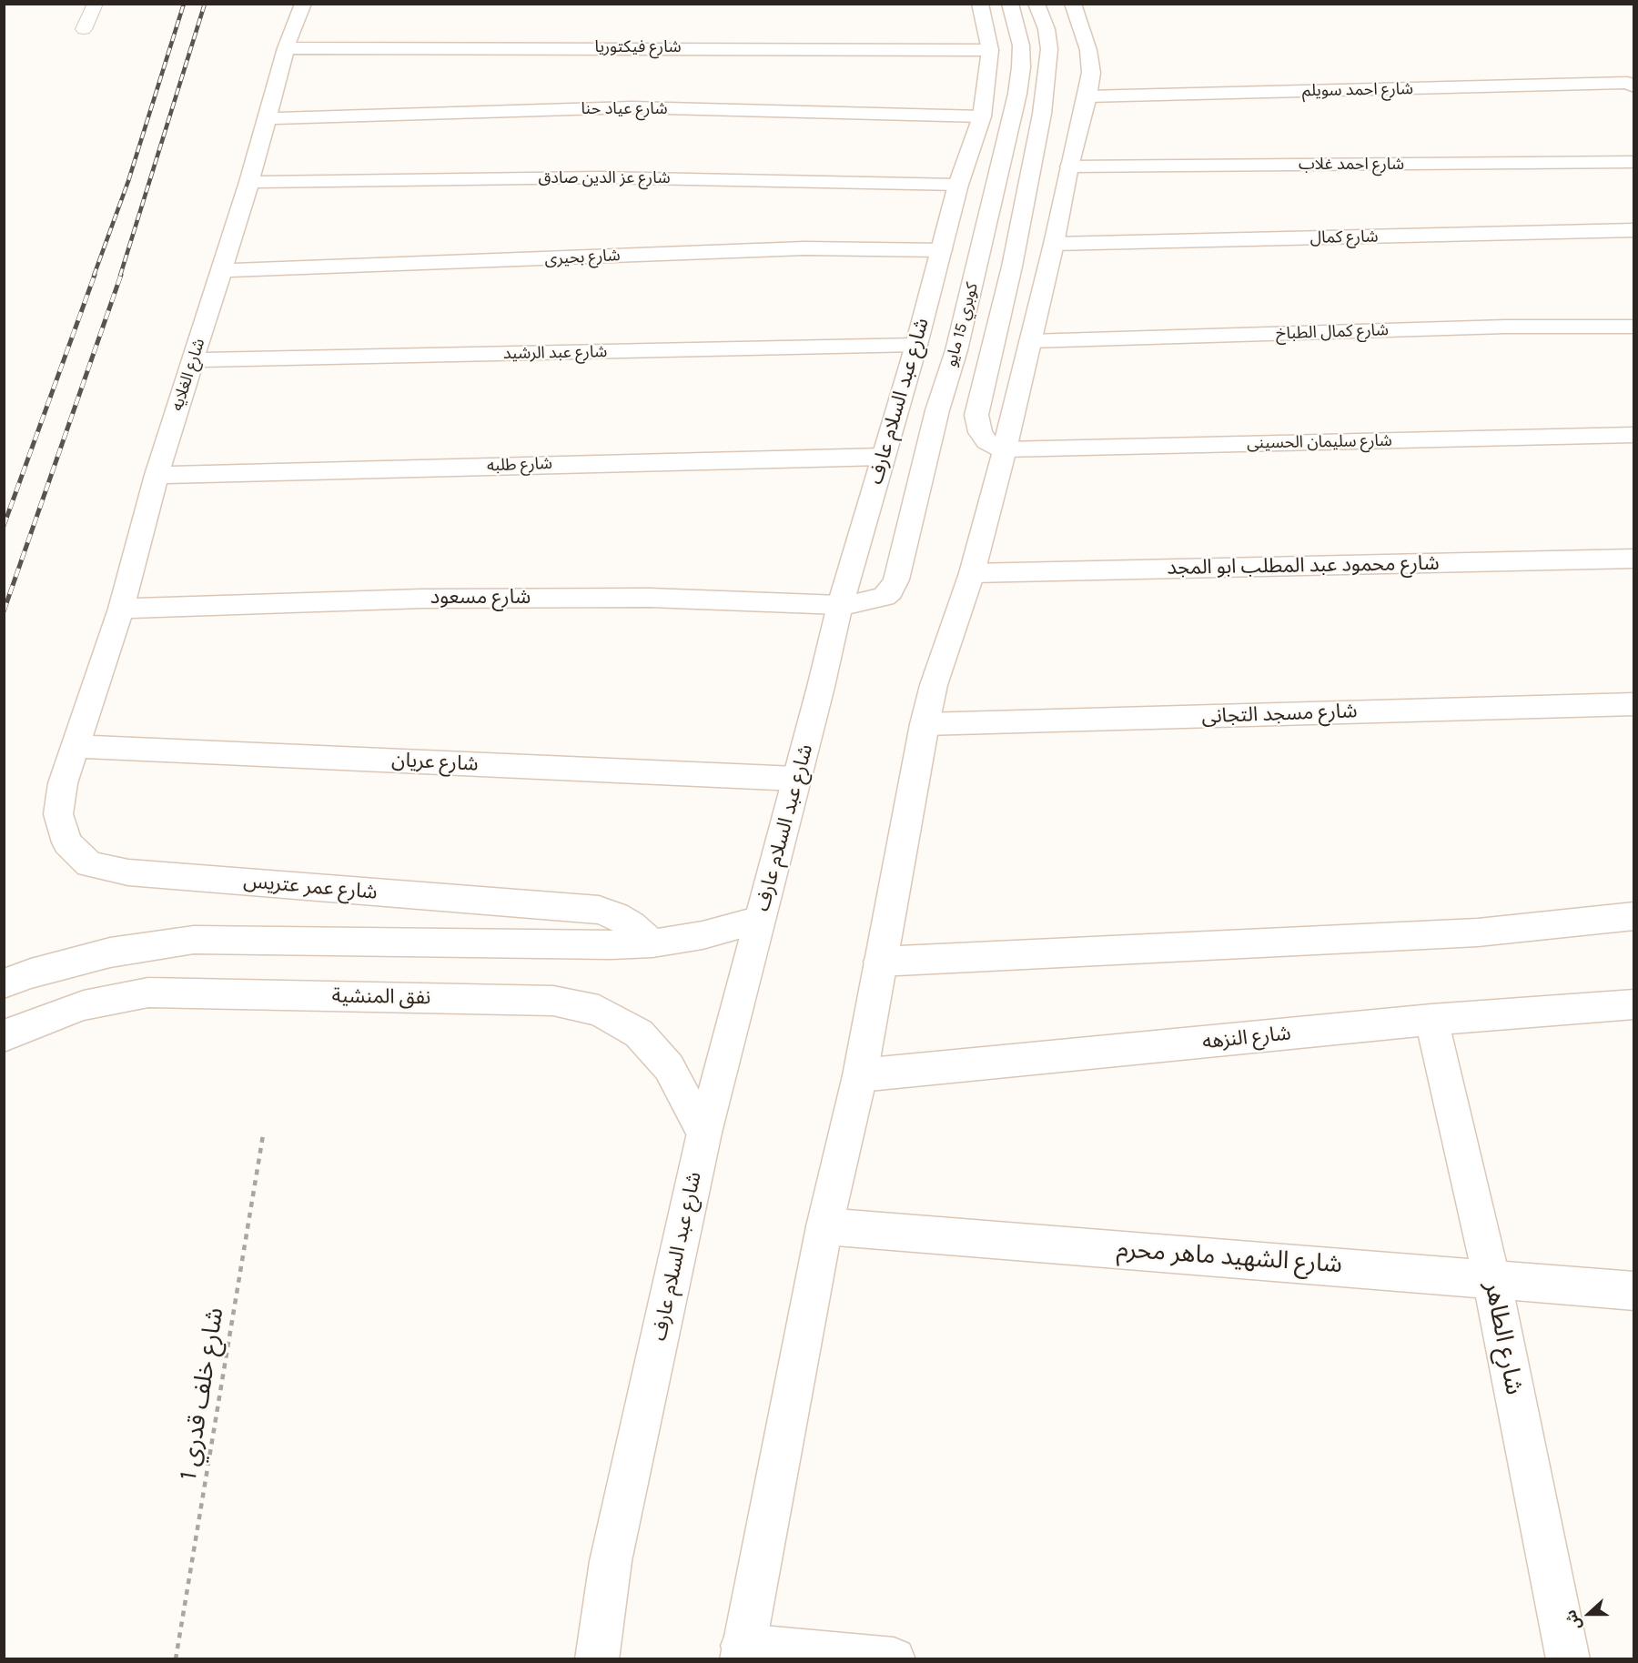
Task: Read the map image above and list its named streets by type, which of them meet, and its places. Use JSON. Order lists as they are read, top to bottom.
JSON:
{
  "streets": {
    "street": [
      "شارع فيكتوريا",
      "شارع احمد سويلم",
      "شارع عياد حنا",
      "شارع احمد غلاب",
      "شارع عز الدين صادق",
      "شارع كمال",
      "شارع بحيرى",
      "كوبري 15 مايو",
      "شارع كمال الطباخ",
      "شارع عبد الرشيد",
      "شارع الغلايه",
      "شارع عبد السلام عارف",
      "شارع سليمان الحسينى",
      "شارع طلبه",
      "شارع محمود عبد المطلب ابو المجد",
      "شارع مسعود",
      "شارع مسجد التجانى",
      "شارع عريان",
      "شارع عمر عتريس",
      "نفق المنشية",
      "شارع النزهه",
      "شارع الشهيد ماهر محرم",
      "شارع الطاهر"
    ],
    "path": ["شارع خلف قدري 1"]
  },
  "crossings": [
    ["شارع فيكتوريا", "شارع الغلايه"],
    ["شارع فيكتوريا", "شارع عبد السلام عارف"],
    ["شارع عياد حنا", "شارع الغلايه"],
    ["شارع عياد حنا", "شارع عبد السلام عارف"],
    ["شارع عز الدين صادق", "شارع الغلايه"],
    ["شارع عز الدين صادق", "شارع عبد السلام عارف"],
    ["شارع بحيرى", "شارع الغلايه"],
    ["شارع بحيرى", "شارع عبد السلام عارف"],
    ["كوبري 15 مايو", "شارع عبد السلام عارف"],
    ["كوبري 15 مايو", "شارع سليمان الحسينى"],
    ["كوبري 15 مايو", "شارع مسعود"],
    ["شارع عبد الرشيد", "شارع الغلايه"],
    ["شارع عبد الرشيد", "شارع عبد السلام عارف"],
    ["شارع الغلايه", "شارع طلبه"],
    ["شارع الغلايه", "شارع مسعود"],
    ["شارع الغلايه", "شارع عريان"],
    ["شارع الغلايه", "شارع عمر عتريس"],
    ["شارع عبد السلام عارف", "شارع طلبه"],
    ["شارع عبد السلام عارف", "شارع مسعود"],
    ["شارع عبد السلام عارف", "شارع عريان"],
    ["شارع عبد السلام عارف", "نفق المنشية"],
    ["شارع عريان", "شارع عمر عتريس"],
    ["شارع النزهه", "شارع الطاهر"],
    ["شارع الشهيد ماهر محرم", "شارع الطاهر"]
  ],
  "north": "left"
}
